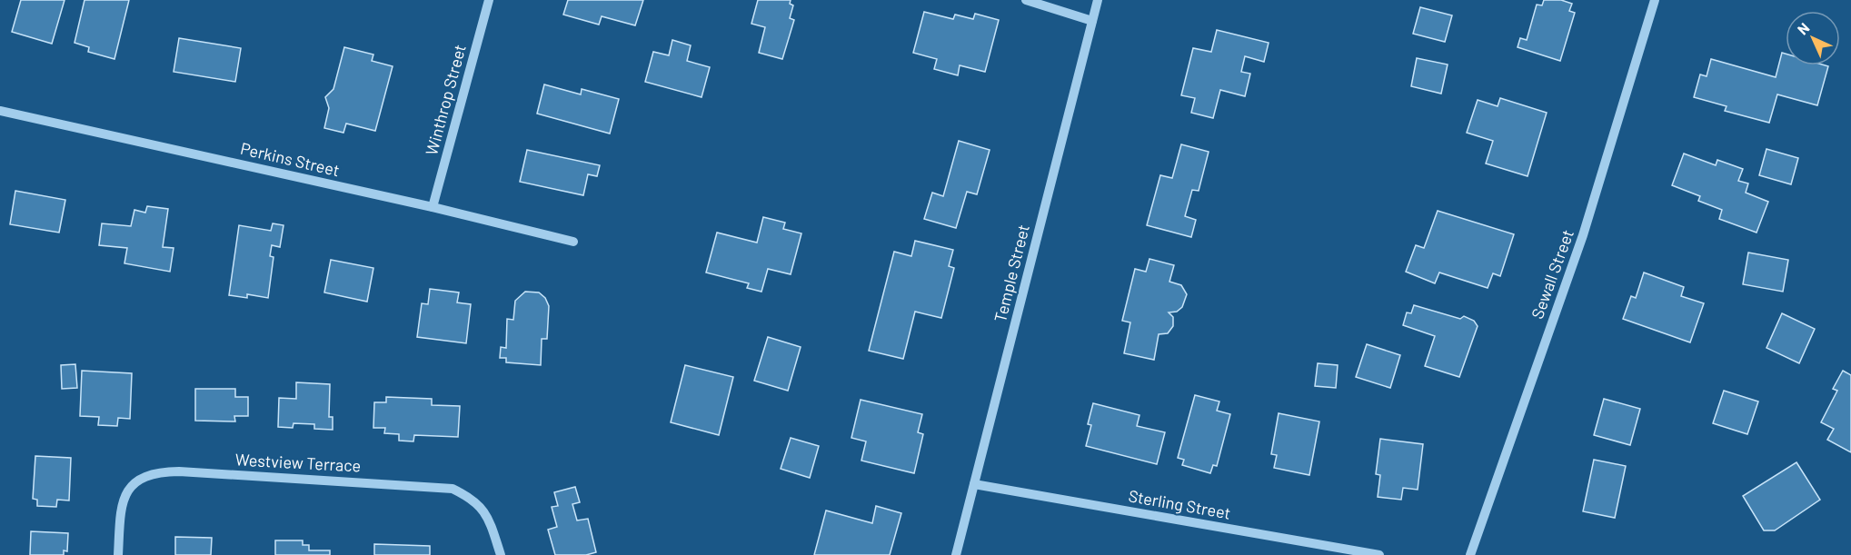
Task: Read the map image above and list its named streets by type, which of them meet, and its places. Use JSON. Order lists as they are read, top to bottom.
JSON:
{
  "streets": {
    "street": [
      "Winthrop Street",
      "Perkins Street",
      "Temple Street",
      "Sewall Street",
      "Westview Terrace",
      "Sterling Street"
    ]
  },
  "crossings": [
    ["Winthrop Street", "Perkins Street"],
    ["Temple Street", "Sterling Street"]
  ],
  "north": "top left"
}
